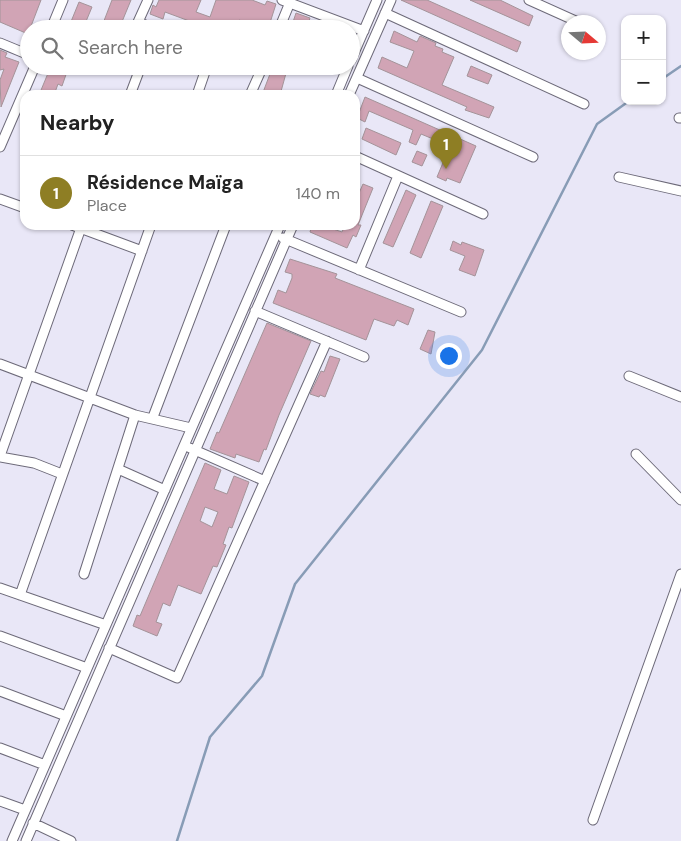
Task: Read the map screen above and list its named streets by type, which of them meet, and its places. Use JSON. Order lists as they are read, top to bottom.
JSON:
{
  "north": "right",
  "page": {
    "map_buttons": ["+", "−"],
    "search": "Search here",
    "heading": "Nearby",
    "pins": "1",
    "list": [
      {
        "mark": "1",
        "name": "Résidence Maïga",
        "note": "Place",
        "value": "140 m"
      }
    ]
  }
}
